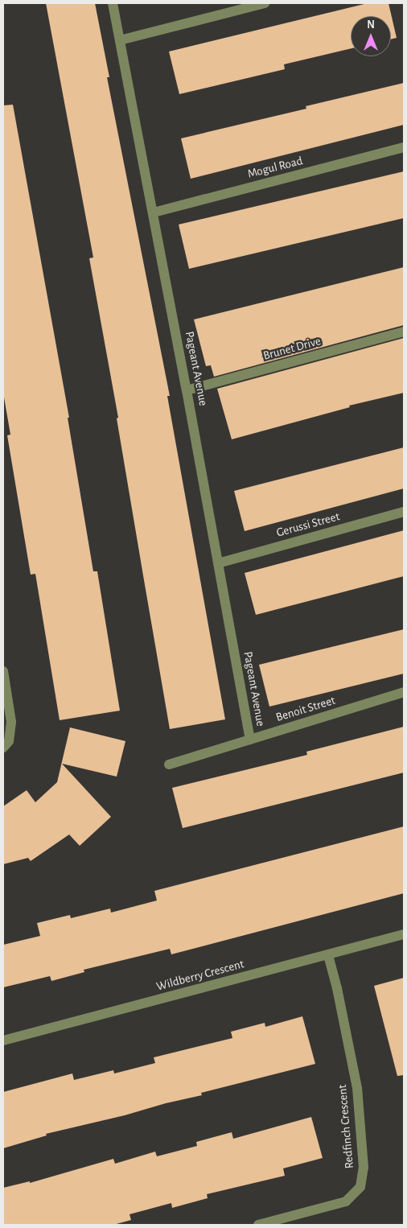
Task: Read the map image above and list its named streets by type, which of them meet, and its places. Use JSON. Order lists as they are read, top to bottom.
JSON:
{
  "streets": {
    "street": [
      "Mogul Road",
      "Brunet Drive",
      "Pageant Avenue",
      "Gerussi Street",
      "Benoit Street",
      "Wildberry Crescent",
      "Redfinch Crescent"
    ]
  },
  "crossings": [
    ["Mogul Road", "Pageant Avenue"],
    ["Brunet Drive", "Pageant Avenue"],
    ["Pageant Avenue", "Gerussi Street"],
    ["Pageant Avenue", "Benoit Street"],
    ["Wildberry Crescent", "Redfinch Crescent"]
  ],
  "north": "top"
}
